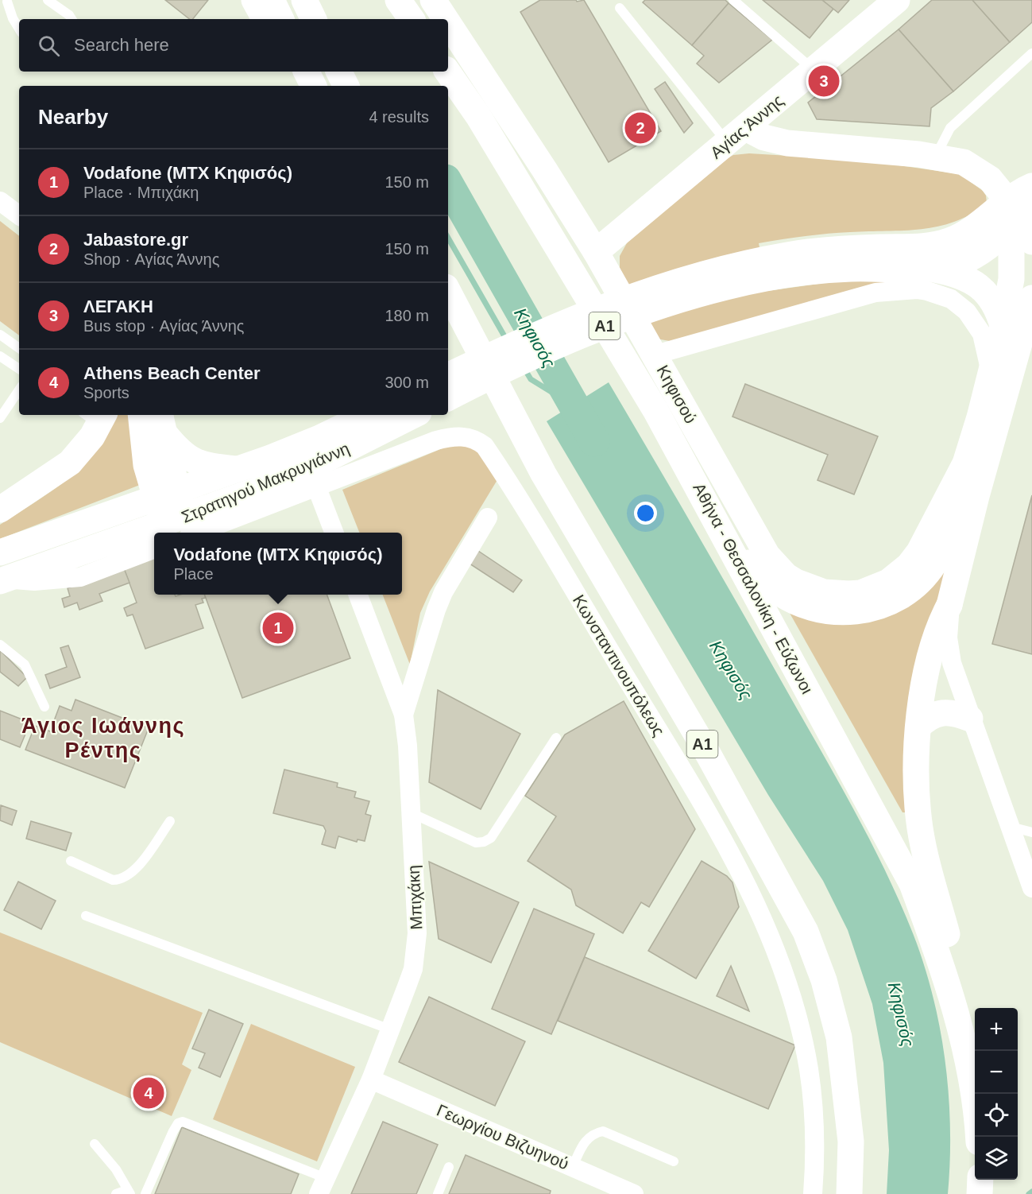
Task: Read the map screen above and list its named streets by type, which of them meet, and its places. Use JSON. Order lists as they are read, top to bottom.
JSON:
{
  "streets": {
    "main road": [
      "Αγίας Άννης",
      "Α1",
      "Κηφισού",
      "Στρατηγού Μακρυγιάννη",
      "Αθήνα - Θεσσαλονίκη - Εύζωνοι"
    ],
    "street": ["Κωνσταντινουπόλεως", "Μπιχάκη", "Γεωργίου Βιζυηνού"]
  },
  "crossings": [
    ["Αγίας Άννης", "Κηφισού"],
    ["Στρατηγού Μακρυγιάννη", "Κωνσταντινουπόλεως"],
    ["Μπιχάκη", "Γεωργίου Βιζυηνού"]
  ],
  "districts": ["Άγιος Ιωάννης Ρέντης"],
  "water": ["Κηφισός"],
  "page": {
    "search": "Search here",
    "pins": [
      "3",
      "2",
      "1",
      "4"
    ],
    "heading": ["Nearby", "4 results"],
    "list": [
      {
        "mark": "1",
        "name": "Vodafone (MTX Κηφισός)",
        "note": "Place · Μπιχάκη",
        "value": "150 m"
      },
      {
        "mark": "2",
        "name": "Jabastore.gr",
        "note": "Shop · Αγίας Άννης",
        "value": "150 m"
      },
      {
        "mark": "3",
        "name": "ΛΕΓΑΚΗ",
        "note": "Bus stop · Αγίας Άννης",
        "value": "180 m"
      },
      {
        "mark": "4",
        "name": "Athens Beach Center",
        "note": "Sports",
        "value": "300 m"
      }
    ],
    "popup": ["Vodafone (MTX Κηφισός)", "Place"],
    "map_buttons": ["+", "−"]
  }
}
